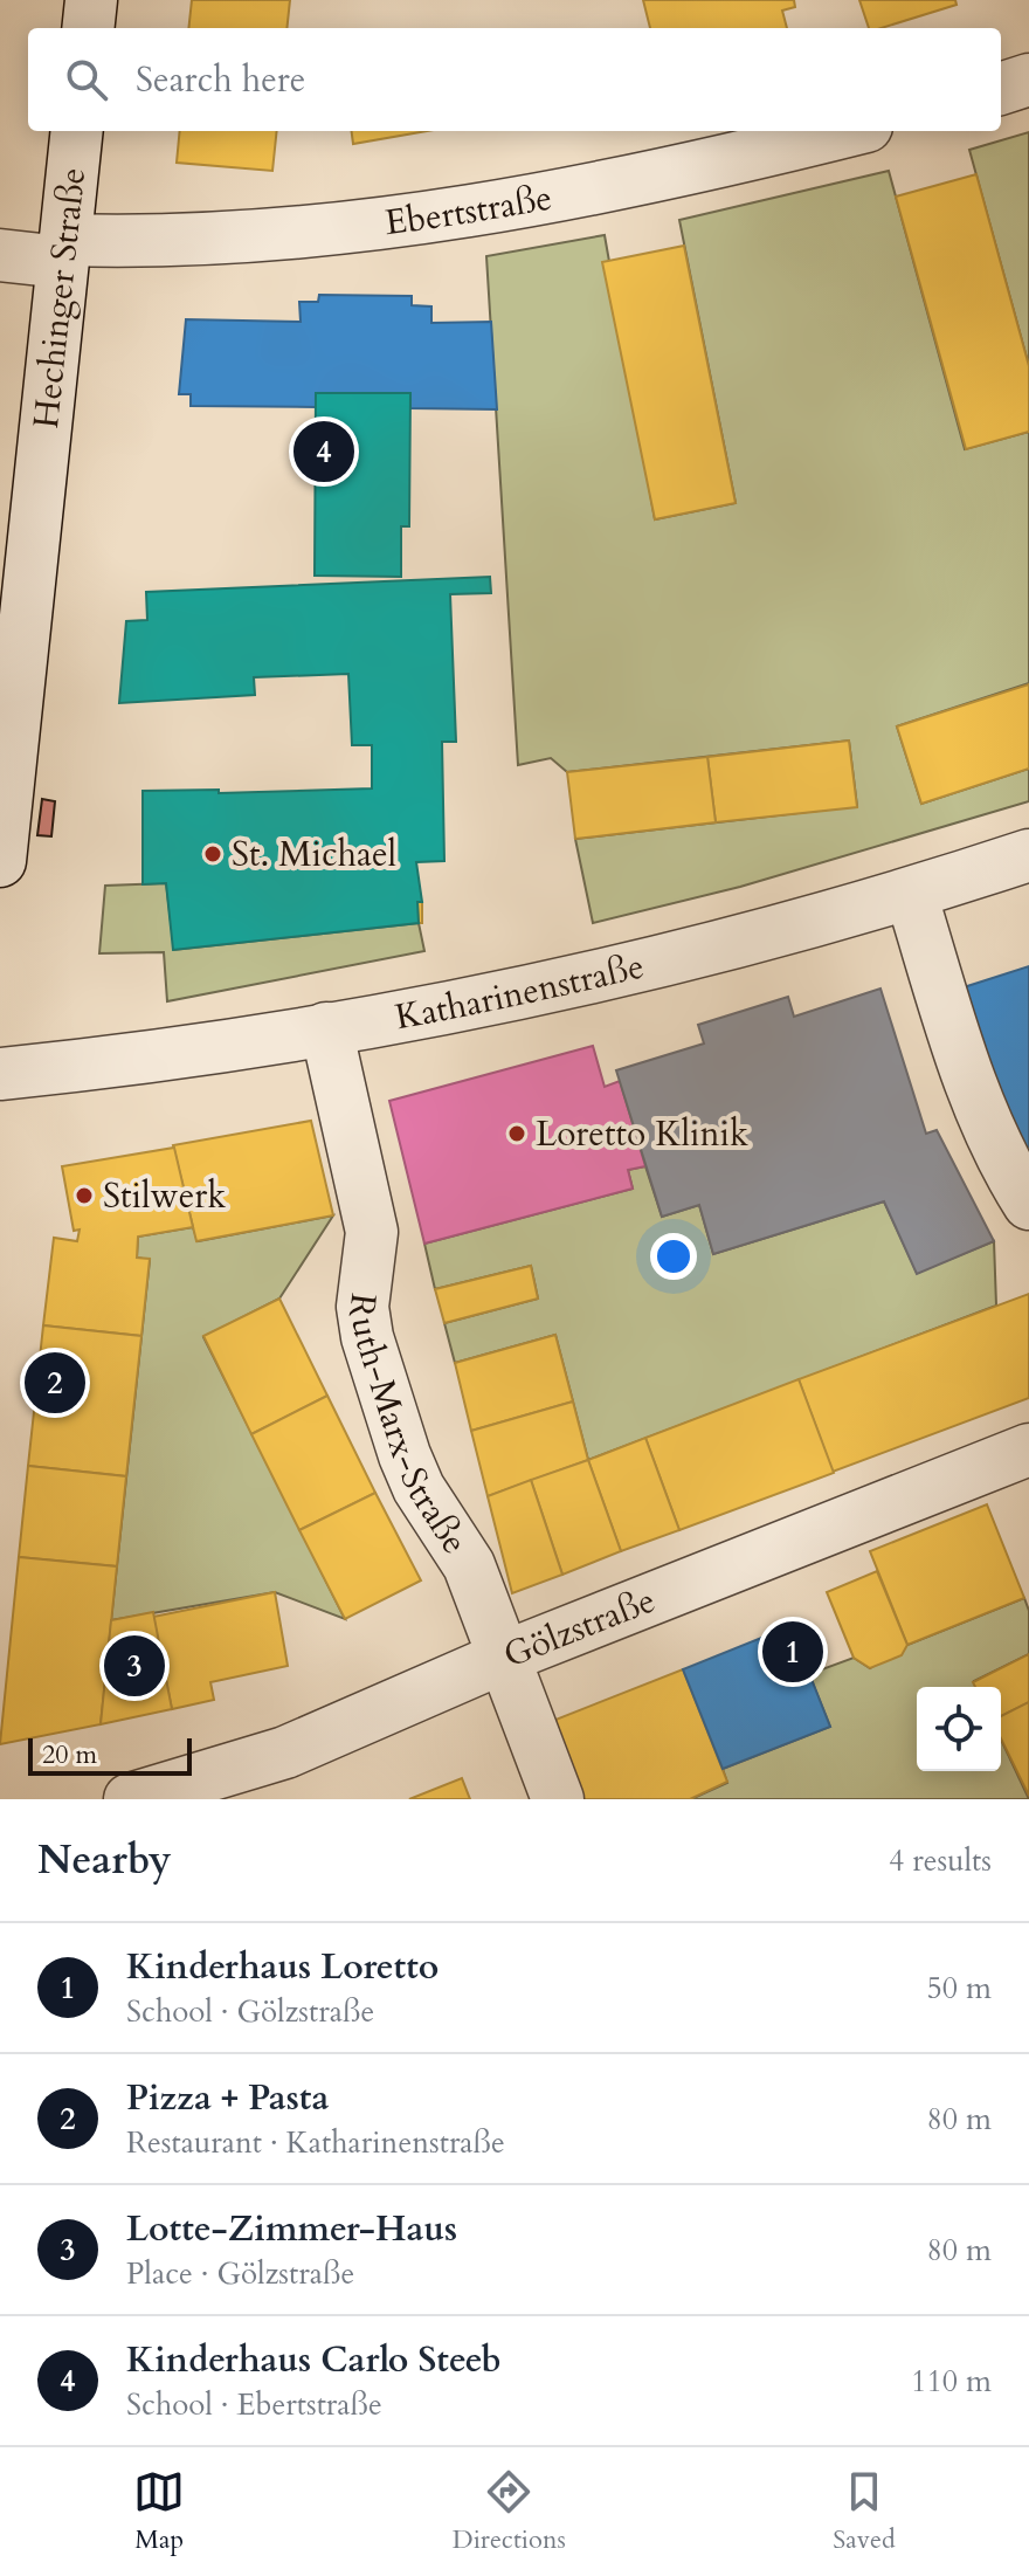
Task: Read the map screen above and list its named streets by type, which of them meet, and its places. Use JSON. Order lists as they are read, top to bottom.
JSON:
{
  "streets": {
    "street": [
      "Ebertstraße",
      "Hechinger Straße",
      "Katharinenstraße",
      "Ruth-Marx-Straße",
      "Gölzstraße"
    ]
  },
  "crossings": [
    ["Ebertstraße", "Hechinger Straße"],
    ["Katharinenstraße", "Ruth-Marx-Straße"],
    ["Ruth-Marx-Straße", "Gölzstraße"]
  ],
  "places": ["St. Michael", "Loretto Klinik", "Stilwerk"],
  "scale_bar": "20 m",
  "page": {
    "search": "Search here",
    "pins": [
      "4",
      "2",
      "1",
      "3"
    ],
    "scale": "20 m",
    "heading": ["Nearby", "4 results"],
    "list": [
      {
        "mark": "1",
        "name": "Kinderhaus Loretto",
        "note": "School · Gölzstraße",
        "value": "50 m"
      },
      {
        "mark": "2",
        "name": "Pizza + Pasta",
        "note": "Restaurant · Katharinenstraße",
        "value": "80 m"
      },
      {
        "mark": "3",
        "name": "Lotte-Zimmer-Haus",
        "note": "Place · Gölzstraße",
        "value": "80 m"
      },
      {
        "mark": "4",
        "name": "Kinderhaus Carlo Steeb",
        "note": "School · Ebertstraße",
        "value": "110 m"
      }
    ],
    "nav": ["Map", "Directions", "Saved"]
  }
}
